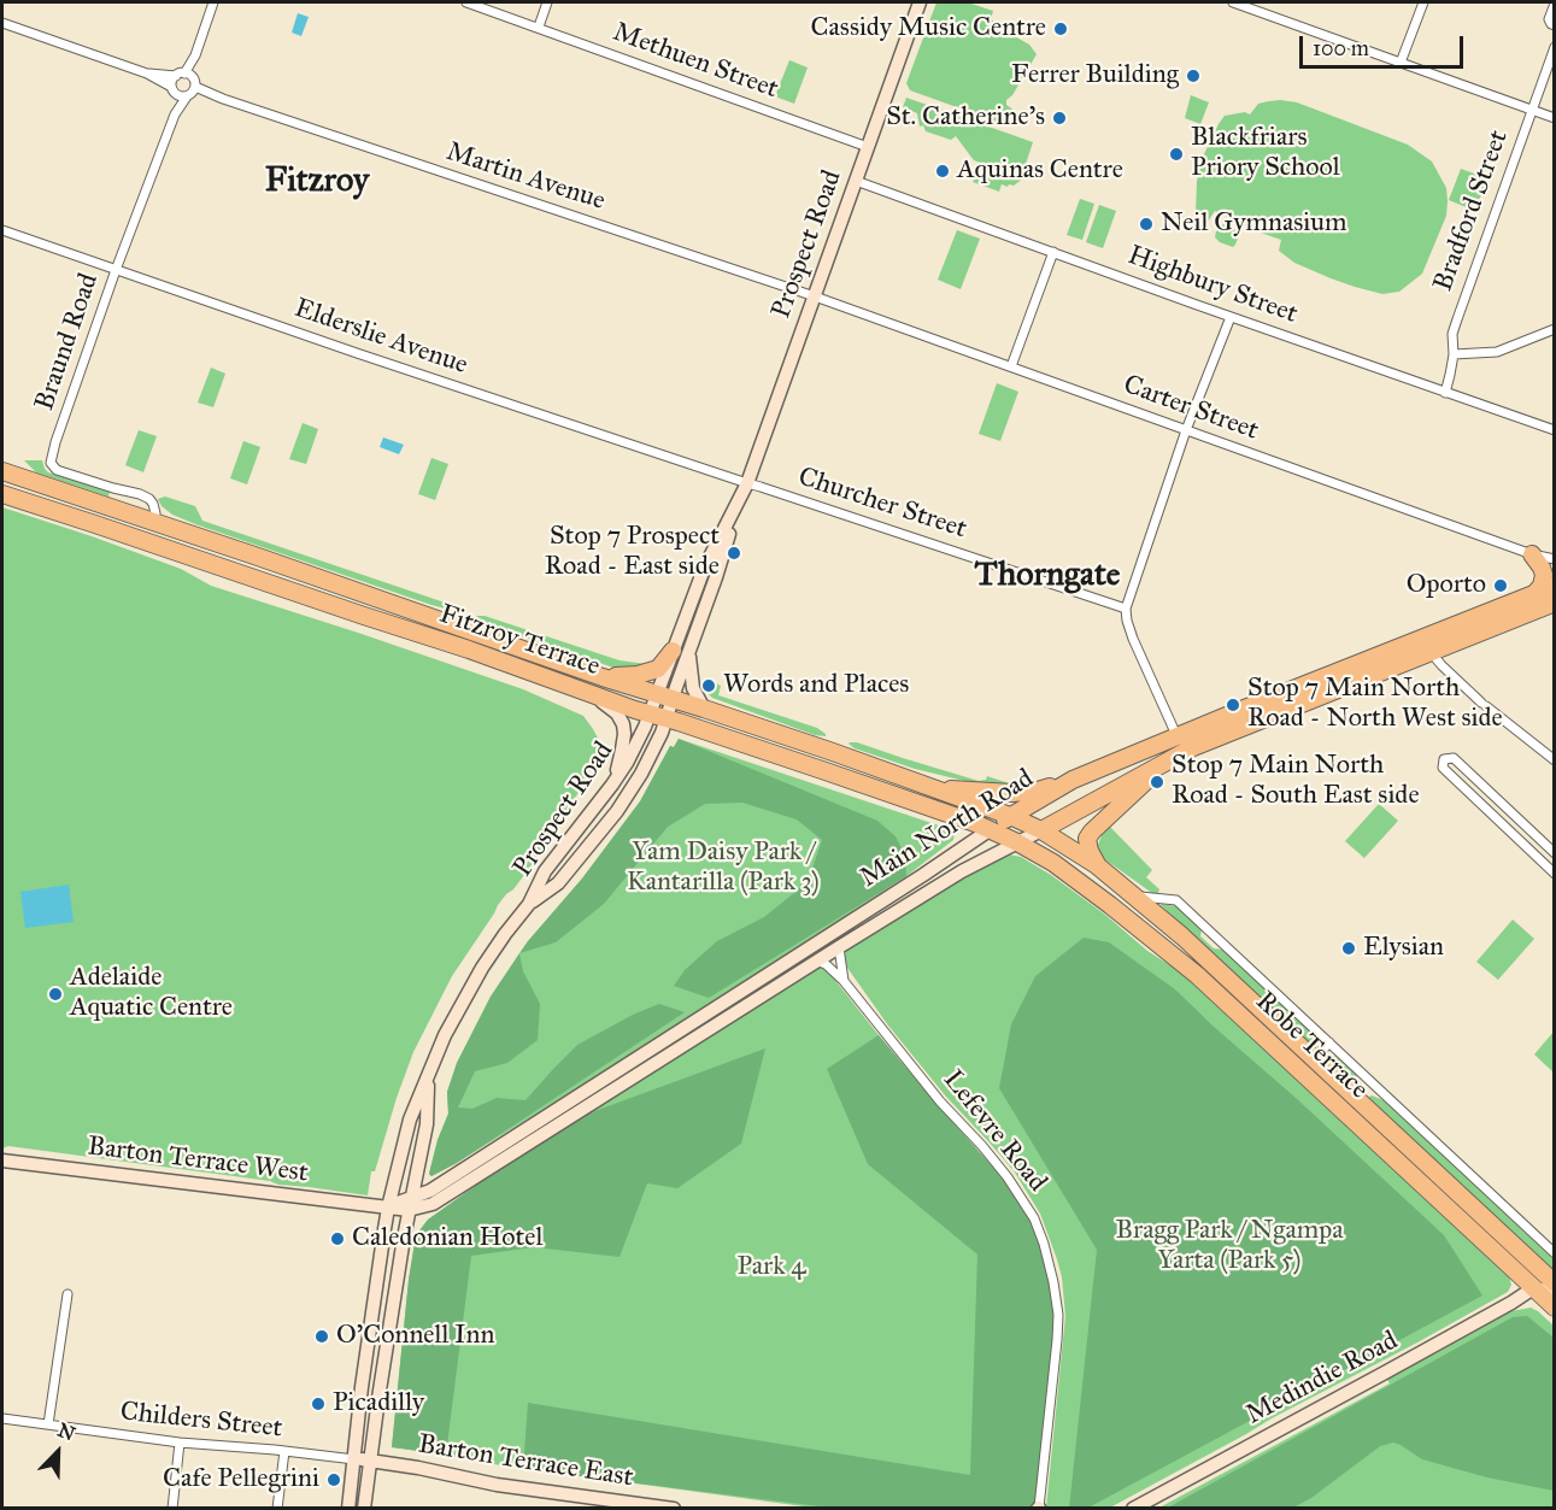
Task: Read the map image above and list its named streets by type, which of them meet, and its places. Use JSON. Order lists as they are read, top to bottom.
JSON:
{
  "streets": {
    "highway": ["Fitzroy Terrace", "Main North Road", "Robe Terrace"],
    "main road": [
      "Prospect Road",
      "Barton Terrace West",
      "Medindie Road",
      "Barton Terrace East"
    ],
    "street": [
      "Methuen Street",
      "Martin Avenue",
      "Bradford Street",
      "Highbury Street",
      "Elderslie Avenue",
      "Braund Road",
      "Carter Street",
      "Churcher Street",
      "Lefevre Road",
      "Childers Street"
    ]
  },
  "crossings": [
    ["Methuen Street", "Prospect Road"],
    ["Martin Avenue", "Prospect Road"],
    ["Martin Avenue", "Braund Road"],
    ["Martin Avenue", "Carter Street"],
    ["Bradford Street", "Highbury Street"],
    ["Prospect Road", "Highbury Street"],
    ["Prospect Road", "Elderslie Avenue"],
    ["Prospect Road", "Carter Street"],
    ["Prospect Road", "Churcher Street"],
    ["Prospect Road", "Fitzroy Terrace"],
    ["Prospect Road", "Main North Road"],
    ["Prospect Road", "Barton Terrace West"],
    ["Prospect Road", "Childers Street"],
    ["Prospect Road", "Barton Terrace East"],
    ["Elderslie Avenue", "Braund Road"],
    ["Elderslie Avenue", "Churcher Street"],
    ["Braund Road", "Fitzroy Terrace"],
    ["Fitzroy Terrace", "Main North Road"],
    ["Fitzroy Terrace", "Robe Terrace"],
    ["Main North Road", "Robe Terrace"],
    ["Main North Road", "Lefevre Road"],
    ["Robe Terrace", "Medindie Road"],
    ["Childers Street", "Barton Terrace East"]
  ],
  "districts": ["Fitzroy", "Thorngate"],
  "parks": ["Yam Daisy Park / Kantarilla (Park 3)", "Bragg Park / Ngampa Yarta (Park 5)", "Park 4"],
  "places": [
    "Cassidy Music Centre",
    "Ferrer Building",
    "St. Catherine's",
    "Blackfriars Priory School",
    "Aquinas Centre",
    "Neil Gymnasium",
    "Stop 7 Prospect Road - East side",
    "Oporto",
    "Words and Places",
    "Stop 7 Main North Road - North West side",
    "Stop 7 Main North Road - South East side",
    "Elysian",
    "Adelaide Aquatic Centre",
    "Caledonian Hotel",
    "O'Connell Inn",
    "Picadilly",
    "Cafe Pellegrini"
  ],
  "scale_bar": "100 m",
  "north": "top right"
}
